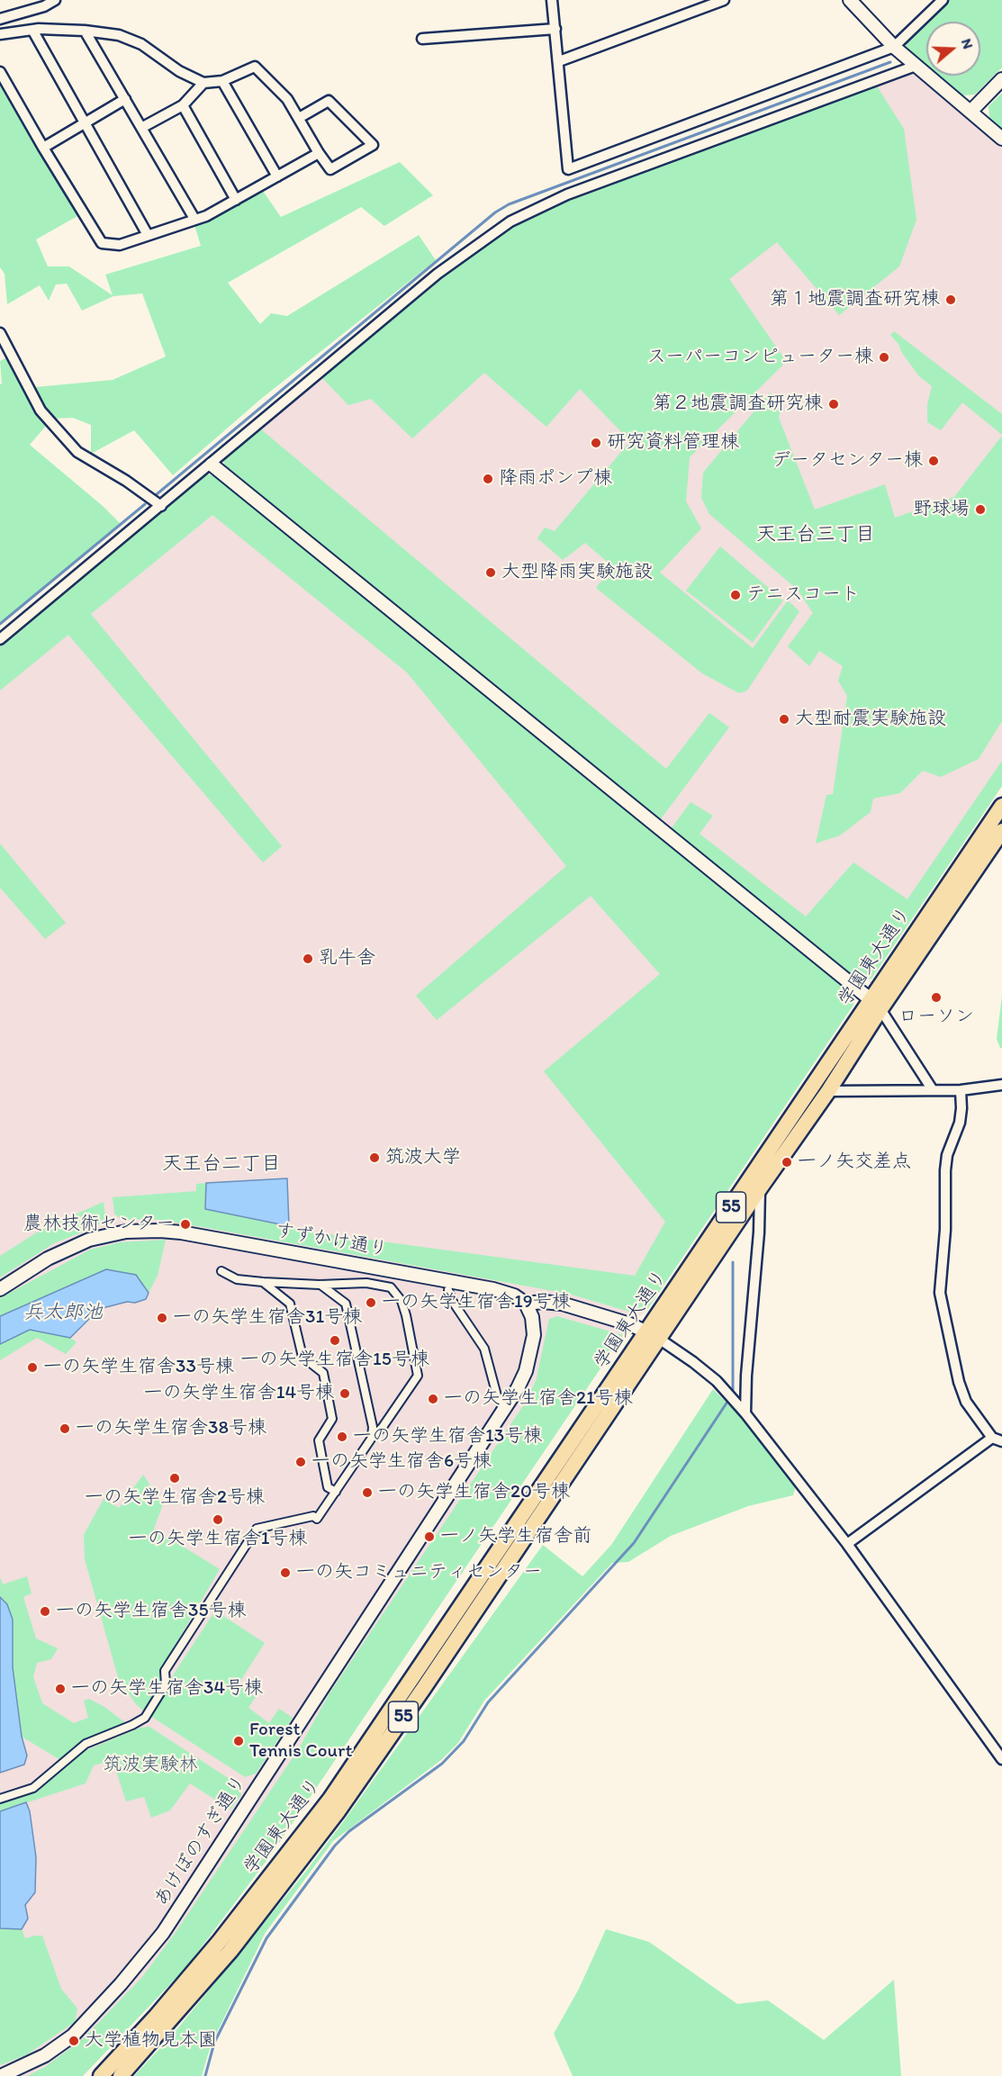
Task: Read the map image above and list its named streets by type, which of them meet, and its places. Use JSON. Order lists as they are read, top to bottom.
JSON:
{
  "streets": {
    "main road": ["学園東大通り", "55"],
    "street": ["すずかけ通り", "あけぼのすぎ通り"]
  },
  "crossings": [
    ["学園東大通り", "すずかけ通り"],
    ["すずかけ通り", "あけぼのすぎ通り"]
  ],
  "districts": ["天王台三丁目", "天王台二丁目"],
  "water": ["兵太郎池"],
  "parks": ["筑波実験林"],
  "places": [
    "第１地震調査研究棟",
    "スーパーコンピューター棟",
    "第２地震調査研究棟",
    "研究資料管理棟",
    "データセンター棟",
    "降雨ポンプ棟",
    "野球場",
    "大型降雨実験施設",
    "テニスコート",
    "大型耐震実験施設",
    "乳牛舎",
    "ローソン",
    "筑波大学",
    "一ノ矢交差点",
    "農林技術センター",
    "一の矢学生宿舎19号棟",
    "一の矢学生宿舎31号棟",
    "一の矢学生宿舎15号棟",
    "一の矢学生宿舎33号棟",
    "一の矢学生宿舎14号棟",
    "一の矢学生宿舎21号棟",
    "一の矢学生宿舎38号棟",
    "一の矢学生宿舎13号棟",
    "一の矢学生宿舎6号棟",
    "一の矢学生宿舎2号棟",
    "一の矢学生宿舎20号棟",
    "一の矢学生宿舎1号棟",
    "一ノ矢学生宿舎前",
    "一の矢コミュニティセンター",
    "一の矢学生宿舎35号棟",
    "一の矢学生宿舎34号棟",
    "Forest Tennis Court",
    "大学植物見本園"
  ],
  "north": "right"
}
